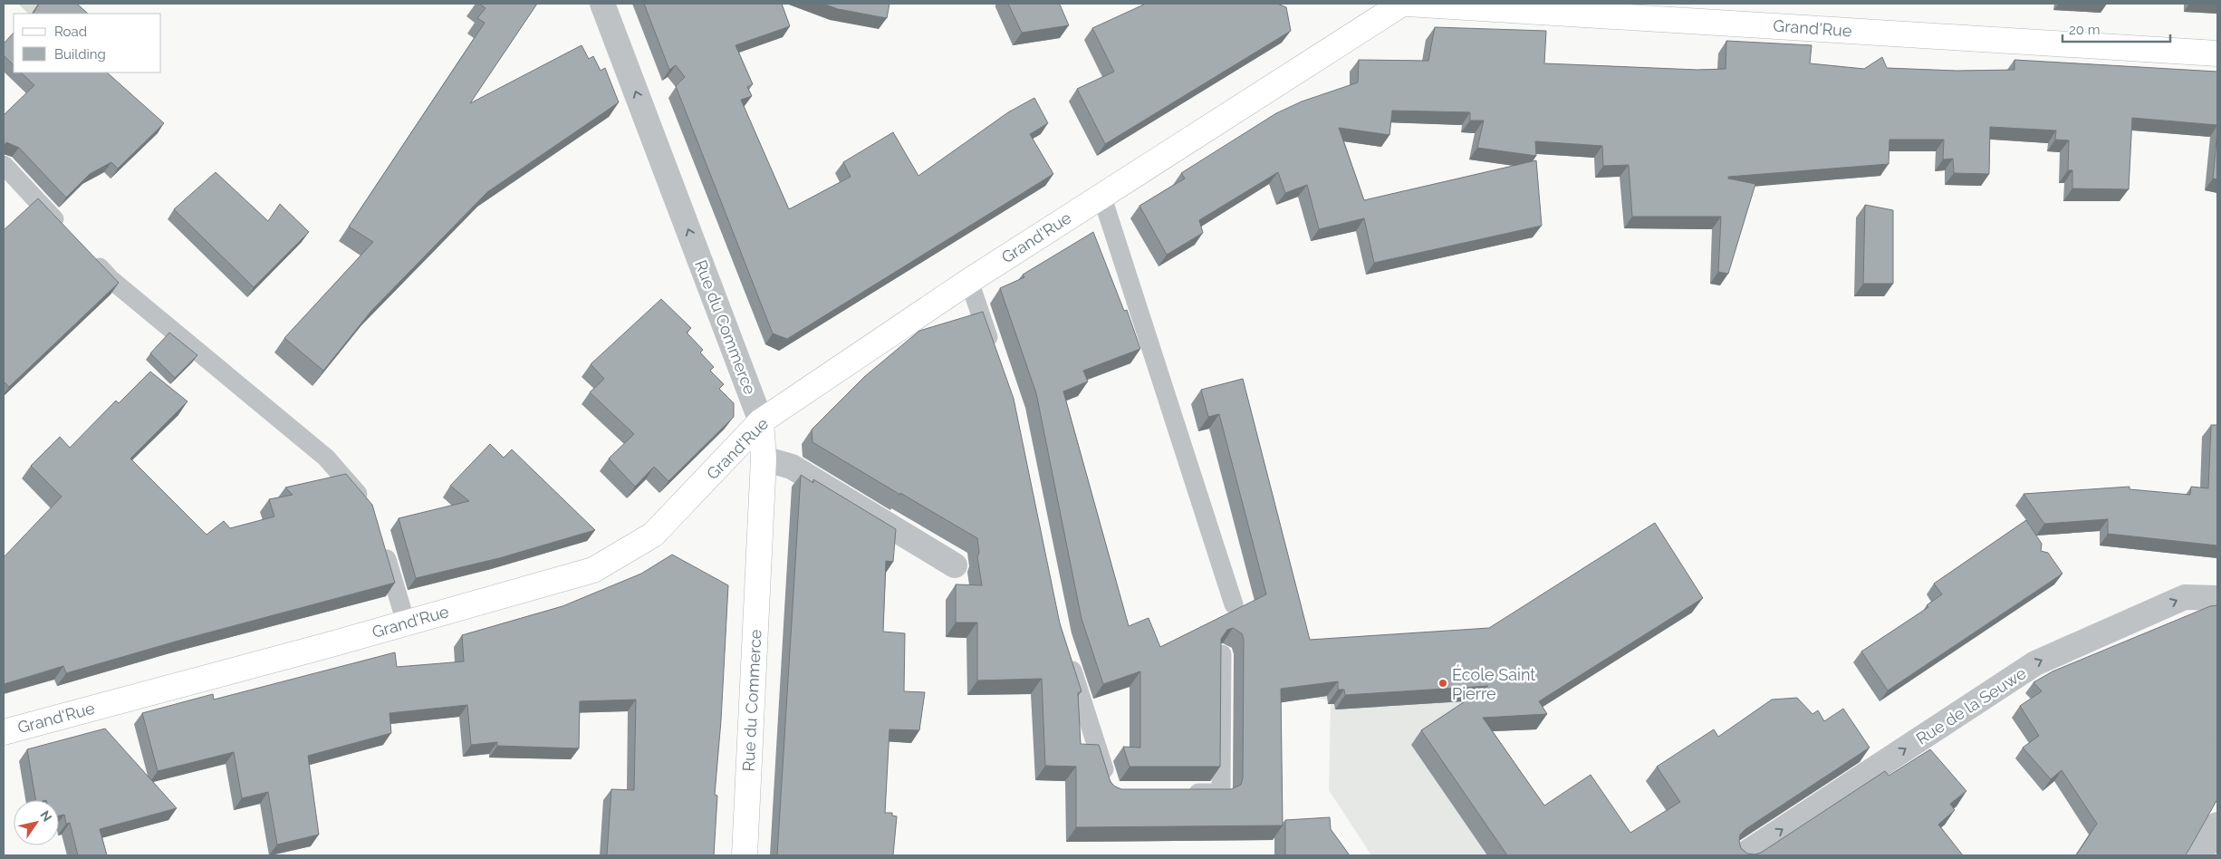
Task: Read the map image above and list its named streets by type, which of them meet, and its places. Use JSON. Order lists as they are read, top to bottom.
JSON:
{
  "streets": {
    "street": ["Grand'Rue", "Rue du Commerce", "Rue de la Seuwe"]
  },
  "crossings": [
    ["Grand'Rue", "Rue du Commerce"]
  ],
  "one_way": ["Rue du Commerce", "Rue de la Seuwe"],
  "places": ["École Saint Pierre"],
  "legend": ["Road", "Building"],
  "scale_bar": "20 m",
  "north": "top right"
}
